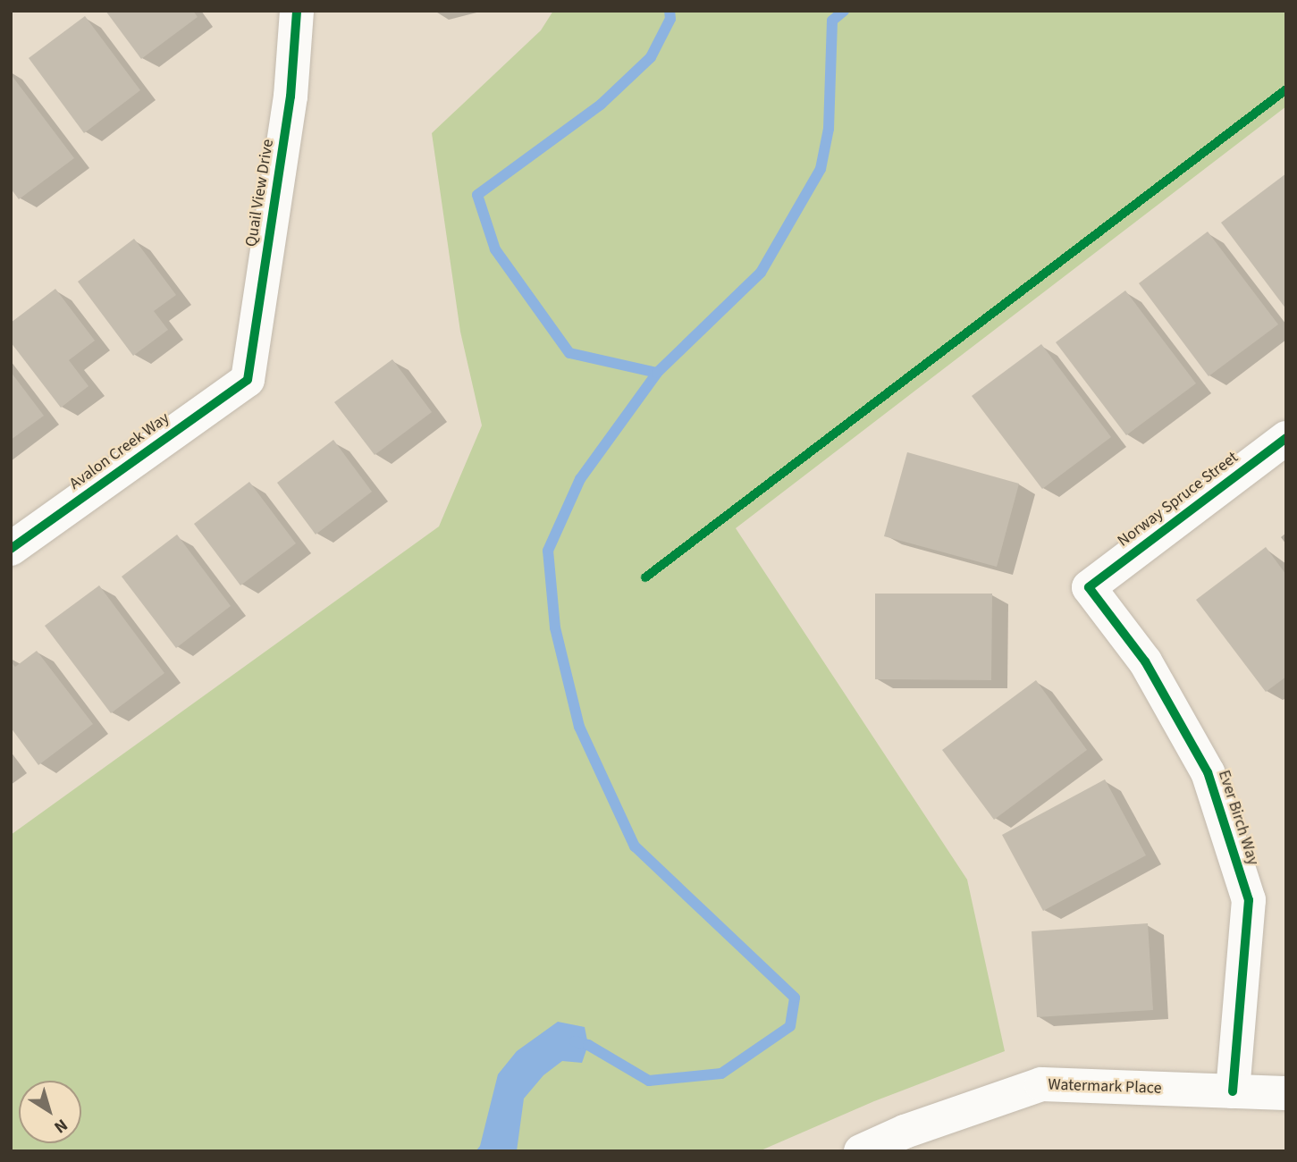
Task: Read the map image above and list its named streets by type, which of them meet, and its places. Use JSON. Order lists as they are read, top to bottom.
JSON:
{
  "streets": {
    "street": [
      "Quail View Drive",
      "Avalon Creek Way",
      "Norway Spruce Street",
      "Ever Birch Way",
      "Watermark Place"
    ]
  },
  "crossings": [
    ["Quail View Drive", "Avalon Creek Way"],
    ["Norway Spruce Street", "Ever Birch Way"],
    ["Ever Birch Way", "Watermark Place"]
  ],
  "north": "bottom right"
}
